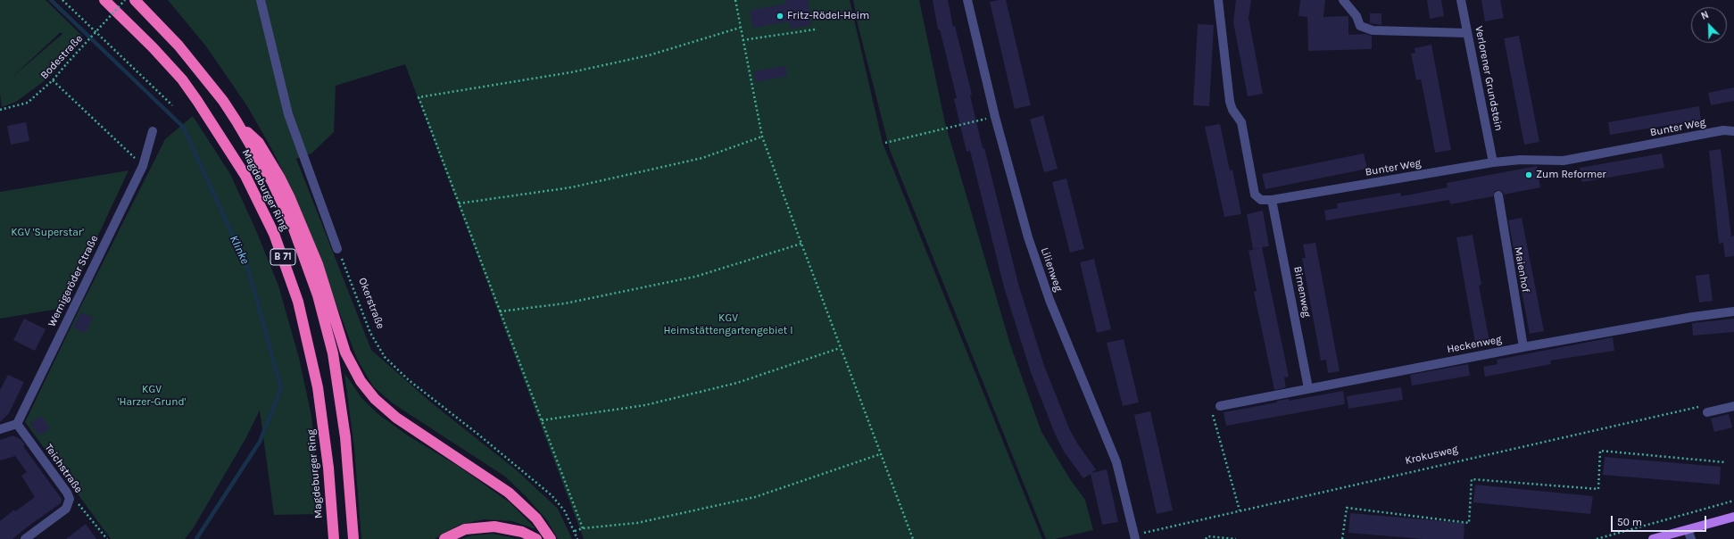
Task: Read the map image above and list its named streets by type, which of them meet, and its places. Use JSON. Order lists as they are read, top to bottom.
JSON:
{
  "streets": {
    "highway": ["Magdeburger Ring", "B 71"],
    "street": [
      "Verlorener Grundstein",
      "Bunter Weg",
      "Lilienweg",
      "Maienhof",
      "Wernigeröder Straße",
      "Birnenweg",
      "Heckenweg",
      "Teichstraße"
    ],
    "path": ["Bodestraße", "Okerstraße", "Krokusweg"]
  },
  "crossings": [
    ["Verlorener Grundstein", "Bunter Weg"],
    ["Bunter Weg", "Birnenweg"],
    ["Lilienweg", "Krokusweg"],
    ["Maienhof", "Heckenweg"],
    ["Wernigeröder Straße", "Teichstraße"],
    ["Birnenweg", "Heckenweg"]
  ],
  "water": ["Klinke"],
  "parks": ["KGV 'Superstar'", "KGV Heimstättengartengebiet I", "KGV 'Harzer-Grund'"],
  "places": ["Fritz-Rödel-Heim", "Zum Reformer"],
  "scale_bar": "50 m",
  "north": "top left"
}
